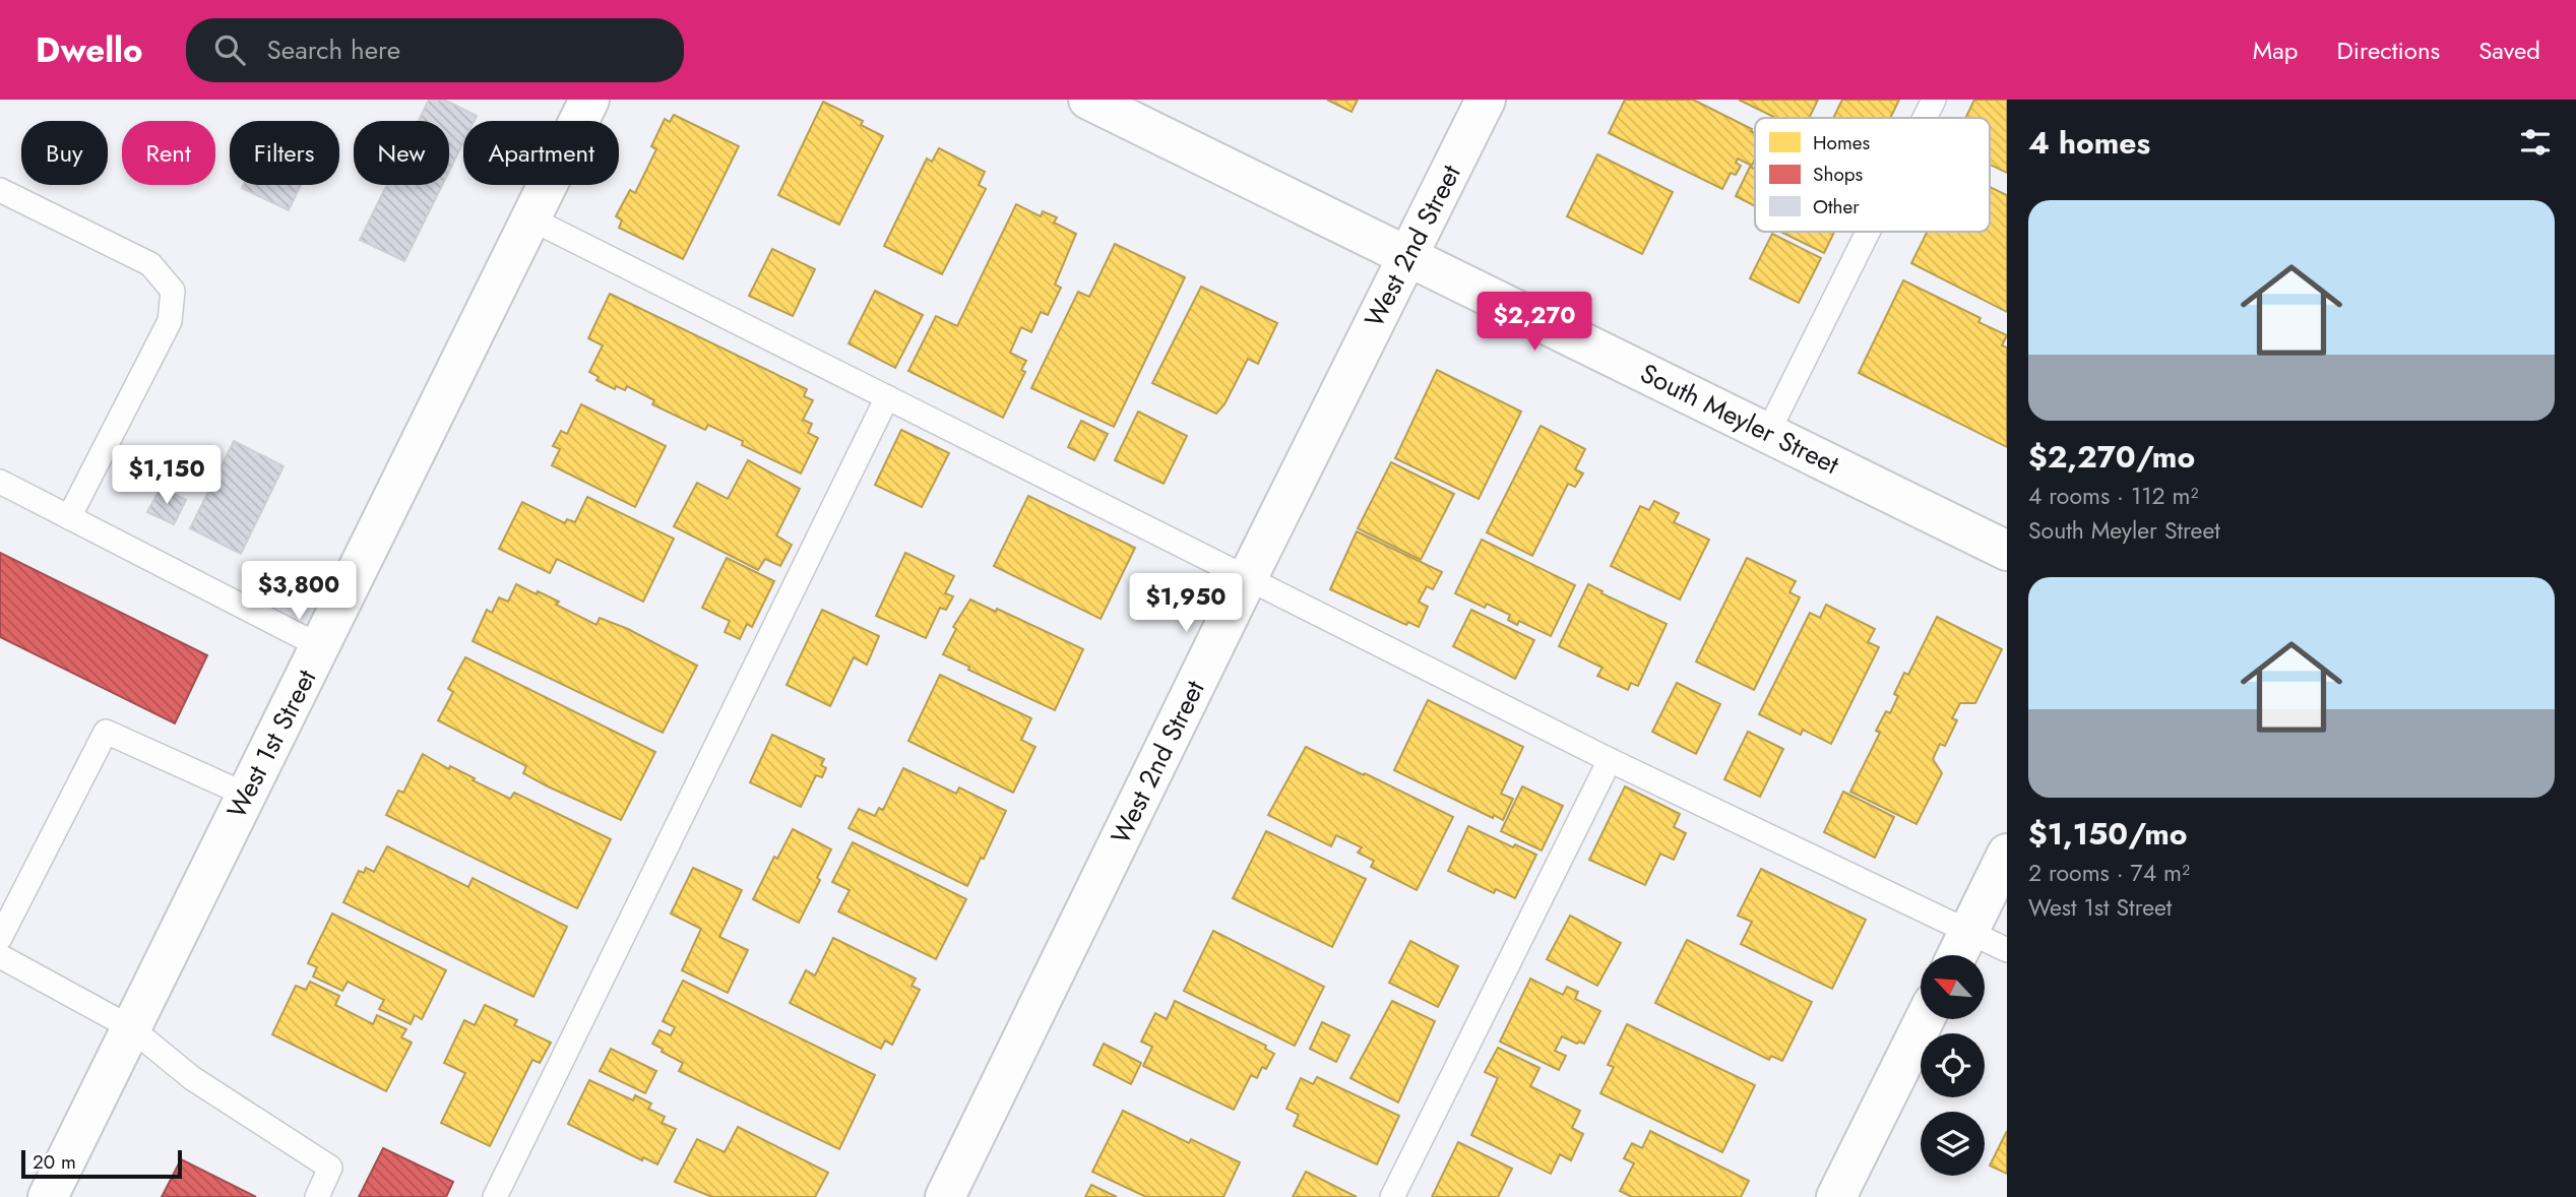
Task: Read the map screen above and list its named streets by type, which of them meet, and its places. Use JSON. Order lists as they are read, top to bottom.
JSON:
{
  "streets": {
    "street": ["West 2nd Street", "South Meyler Street", "West 1st Street"]
  },
  "crossings": [
    ["West 2nd Street", "South Meyler Street"]
  ],
  "legend": ["Homes", "Shops", "Other"],
  "scale_bar": "20 m",
  "north": "top left",
  "page": {
    "header": "Dwello",
    "search": "Search here",
    "nav": ["Map", "Directions", "Saved"],
    "heading": "4 homes",
    "chip": [
      "Buy",
      "Rent",
      "Filters",
      "New",
      "Apartment"
    ],
    "list": [
      {
        "name": "$2,270/mo",
        "note": "4 rooms · 112 m² · South Meyler Street"
      },
      {
        "name": "$1,150/mo",
        "note": "2 rooms · 74 m² · West 1st Street"
      }
    ],
    "price": [
      "$2,270",
      "$1,150",
      "$3,800",
      "$1,950"
    ],
    "scale": "20 m"
  }
}
